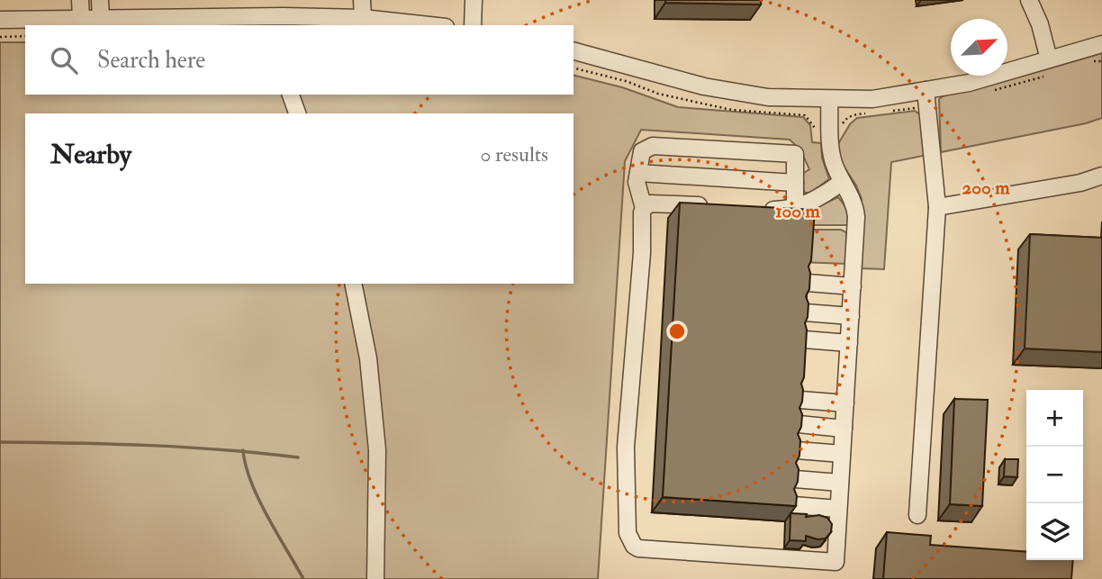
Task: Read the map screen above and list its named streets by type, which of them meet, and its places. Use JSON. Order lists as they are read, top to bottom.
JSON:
{
  "north": "top right",
  "page": {
    "search": "Search here",
    "heading": ["Nearby", "0 results"],
    "map_buttons": ["+", "−"]
  },
  "rings": ["200 m", "100 m"]
}
